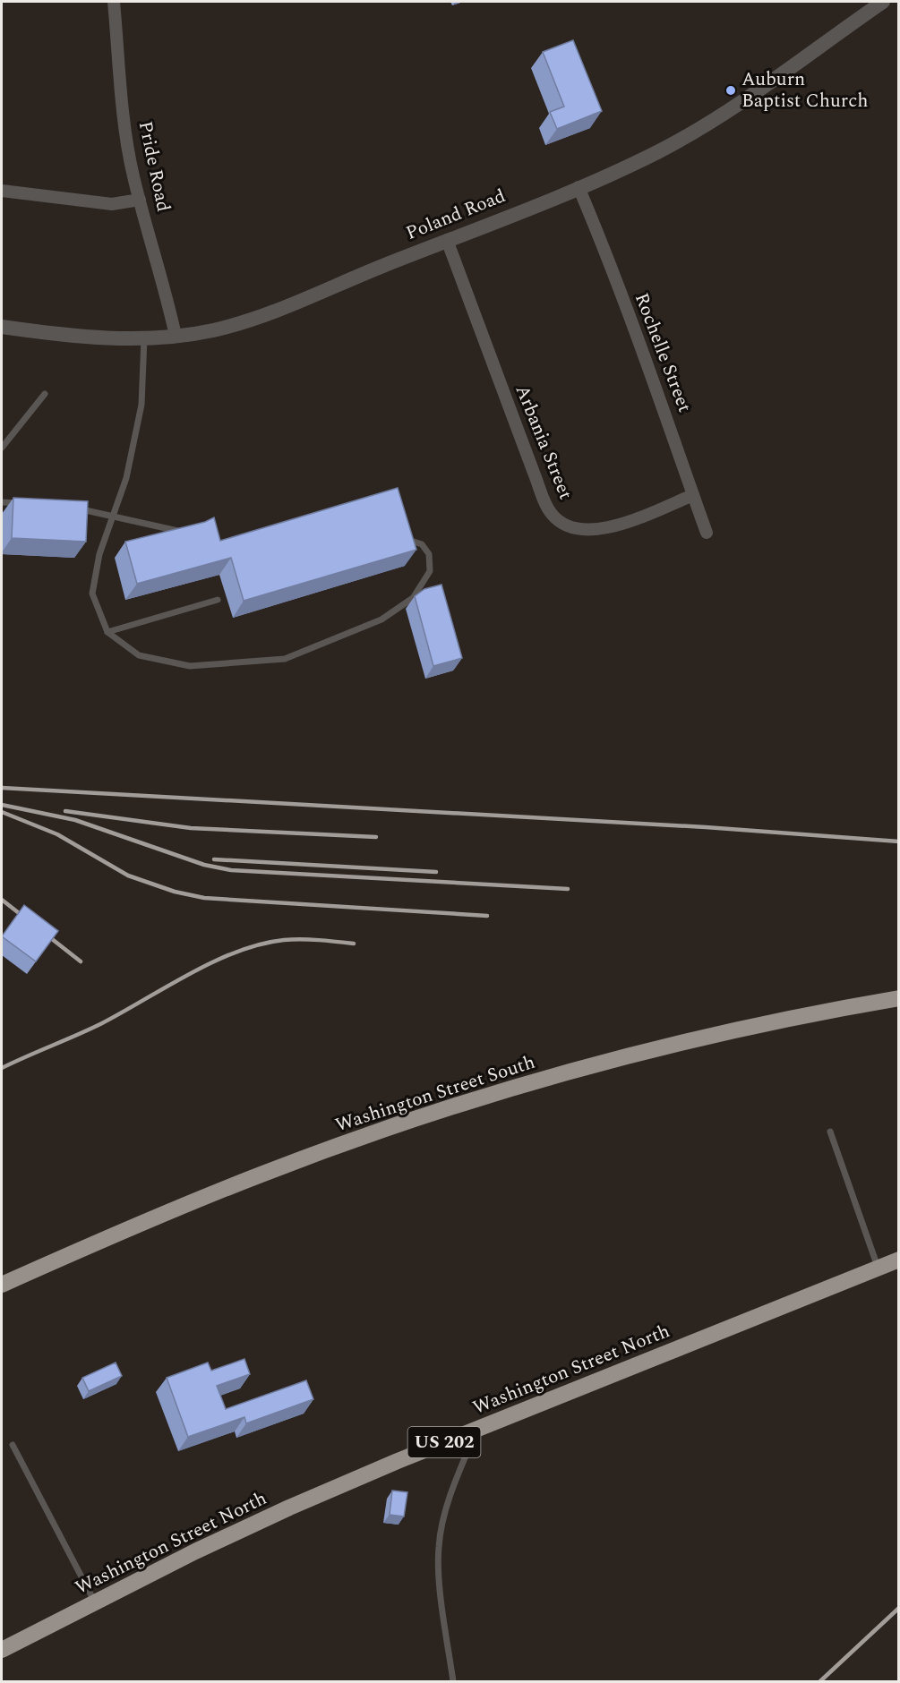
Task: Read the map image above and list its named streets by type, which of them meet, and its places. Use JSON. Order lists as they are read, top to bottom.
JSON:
{
  "streets": {
    "highway": ["Washington Street South", "Washington Street North", "US 202"],
    "street": [
      "Pride Road",
      "Poland Road",
      "Rochelle Street",
      "Arbania Street"
    ]
  },
  "crossings": [
    ["Pride Road", "Poland Road"],
    ["Poland Road", "Rochelle Street"],
    ["Poland Road", "Arbania Street"],
    ["Rochelle Street", "Arbania Street"]
  ],
  "places": ["Auburn Baptist Church"]
}
